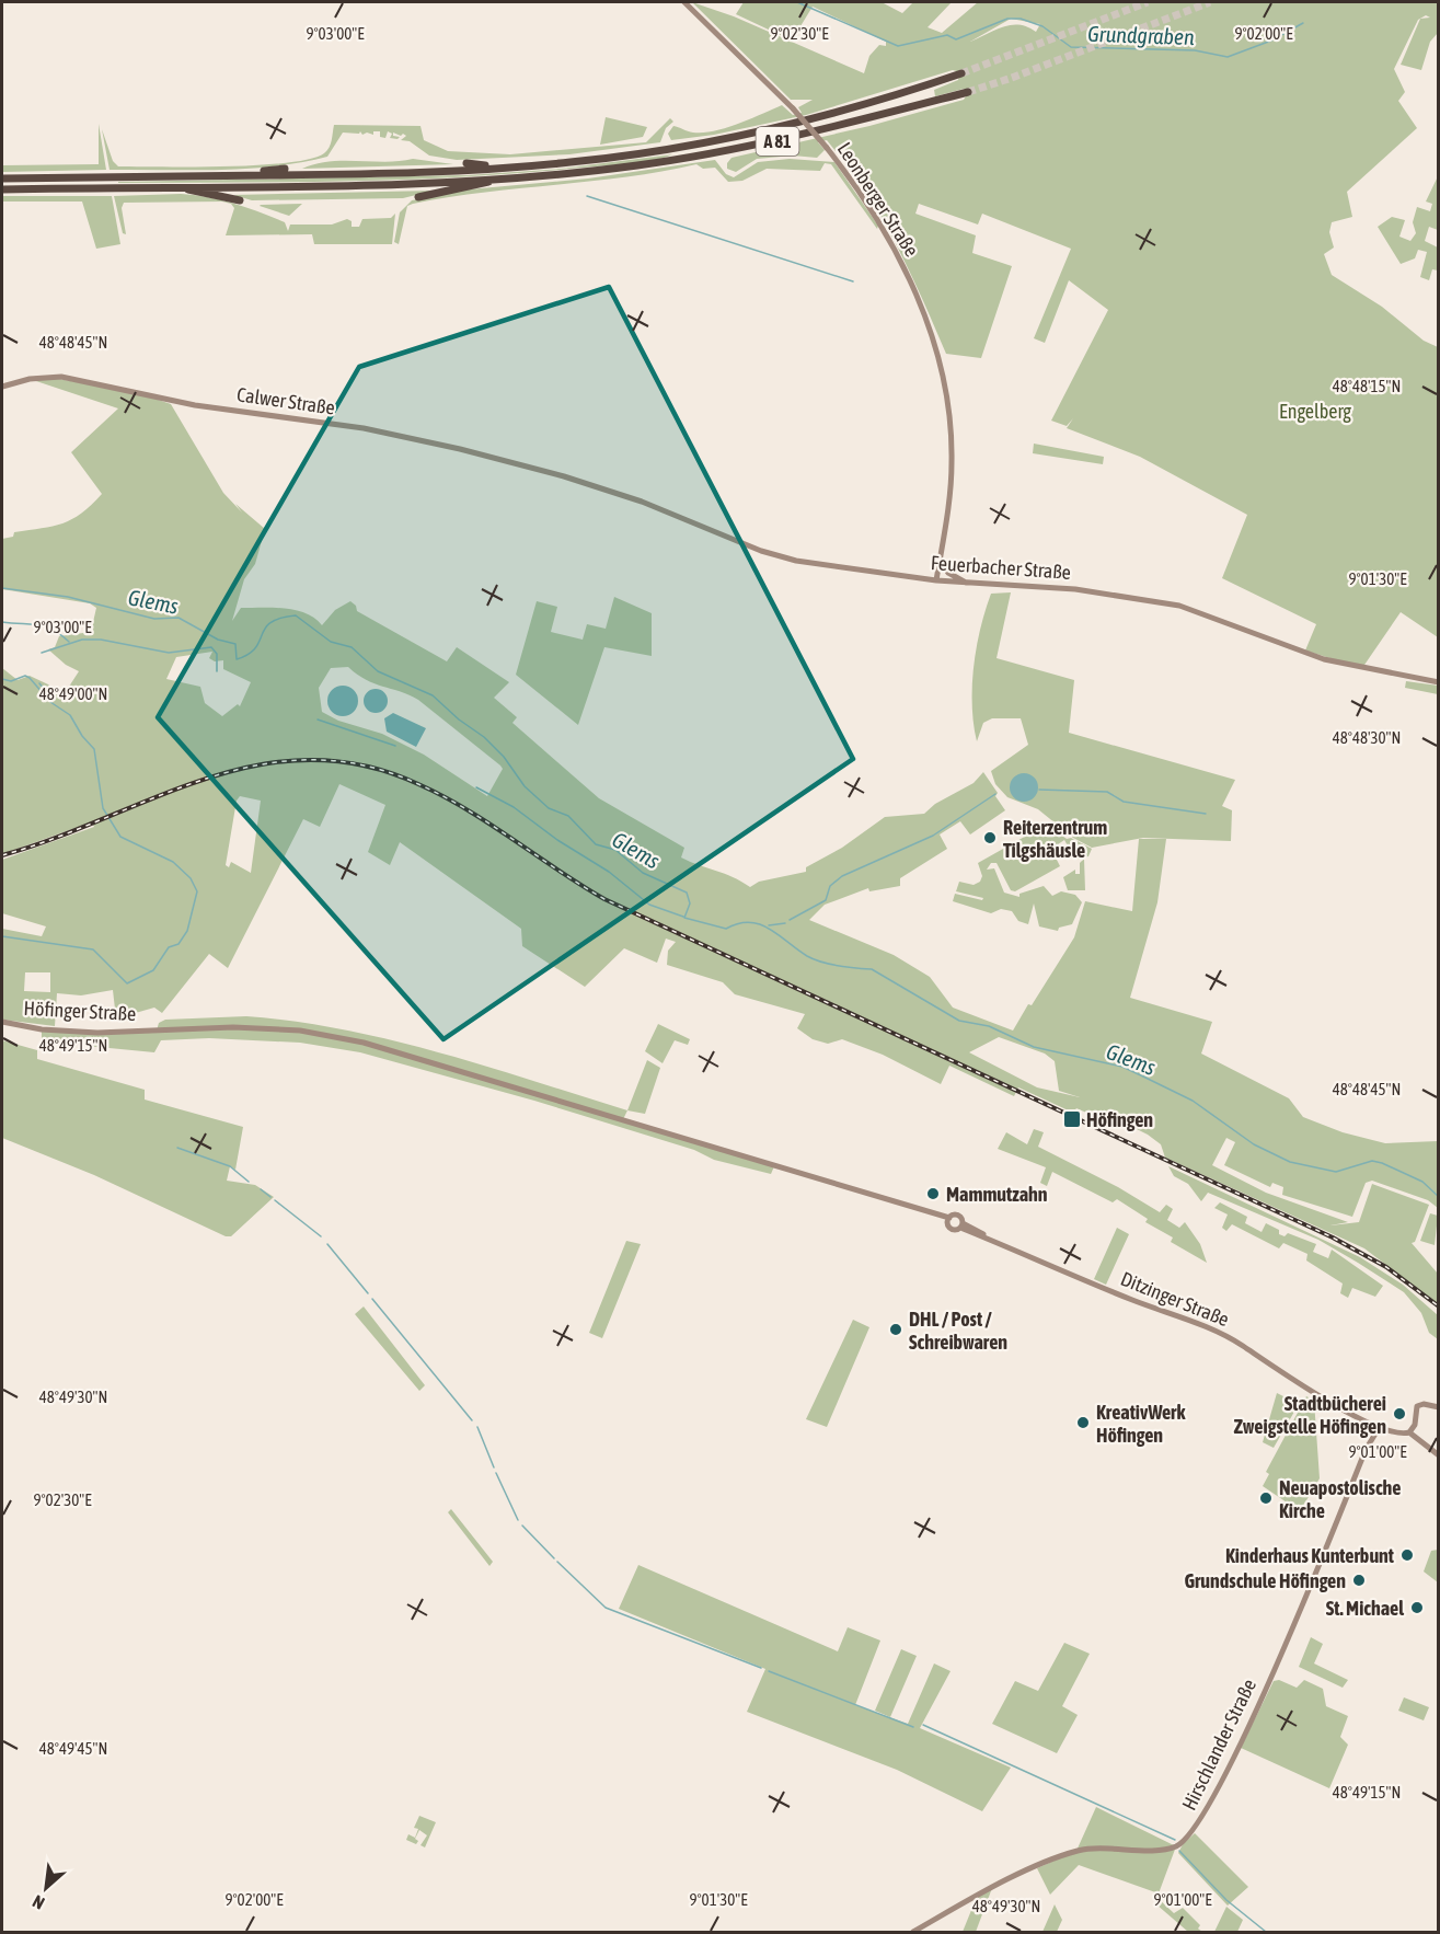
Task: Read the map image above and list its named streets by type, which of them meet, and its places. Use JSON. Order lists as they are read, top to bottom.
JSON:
{
  "streets": {
    "highway": ["A 81"],
    "main road": [
      "Leonberger Straße",
      "Calwer Straße",
      "Feuerbacher Straße",
      "Höfinger Straße",
      "Ditzinger Straße",
      "Hirschlander Straße"
    ]
  },
  "crossings": [
    ["Leonberger Straße", "Feuerbacher Straße"],
    ["Calwer Straße", "Feuerbacher Straße"],
    ["Ditzinger Straße", "Hirschlander Straße"]
  ],
  "water": ["Grundgraben", "Glems"],
  "parks": ["Engelberg"],
  "places": {
    "other": [
      "Reiterzentrum Tilgshäusle",
      "Mammutzahn",
      "DHL / Post / Schreibwaren",
      "Stadtbücherei Zweigstelle Höfingen",
      "KreativWerk Höfingen",
      "Neuapostolische Kirche",
      "Kinderhaus Kunterbunt",
      "Grundschule Höfingen",
      "St. Michael"
    ],
    "transit": ["Höfingen"]
  },
  "north": "bottom left",
  "coordinates": [
    "9°03'00\"E",
    "9°02'30\"E",
    "9°02'00\"E",
    "48°48'45\"N",
    "48°48'15\"N",
    "9°01'30\"E",
    "48°49'00\"N",
    "48°48'30\"N",
    "48°49'15\"N",
    "48°49'30\"N",
    "9°01'00\"E",
    "48°49'45\"N"
  ]
}
